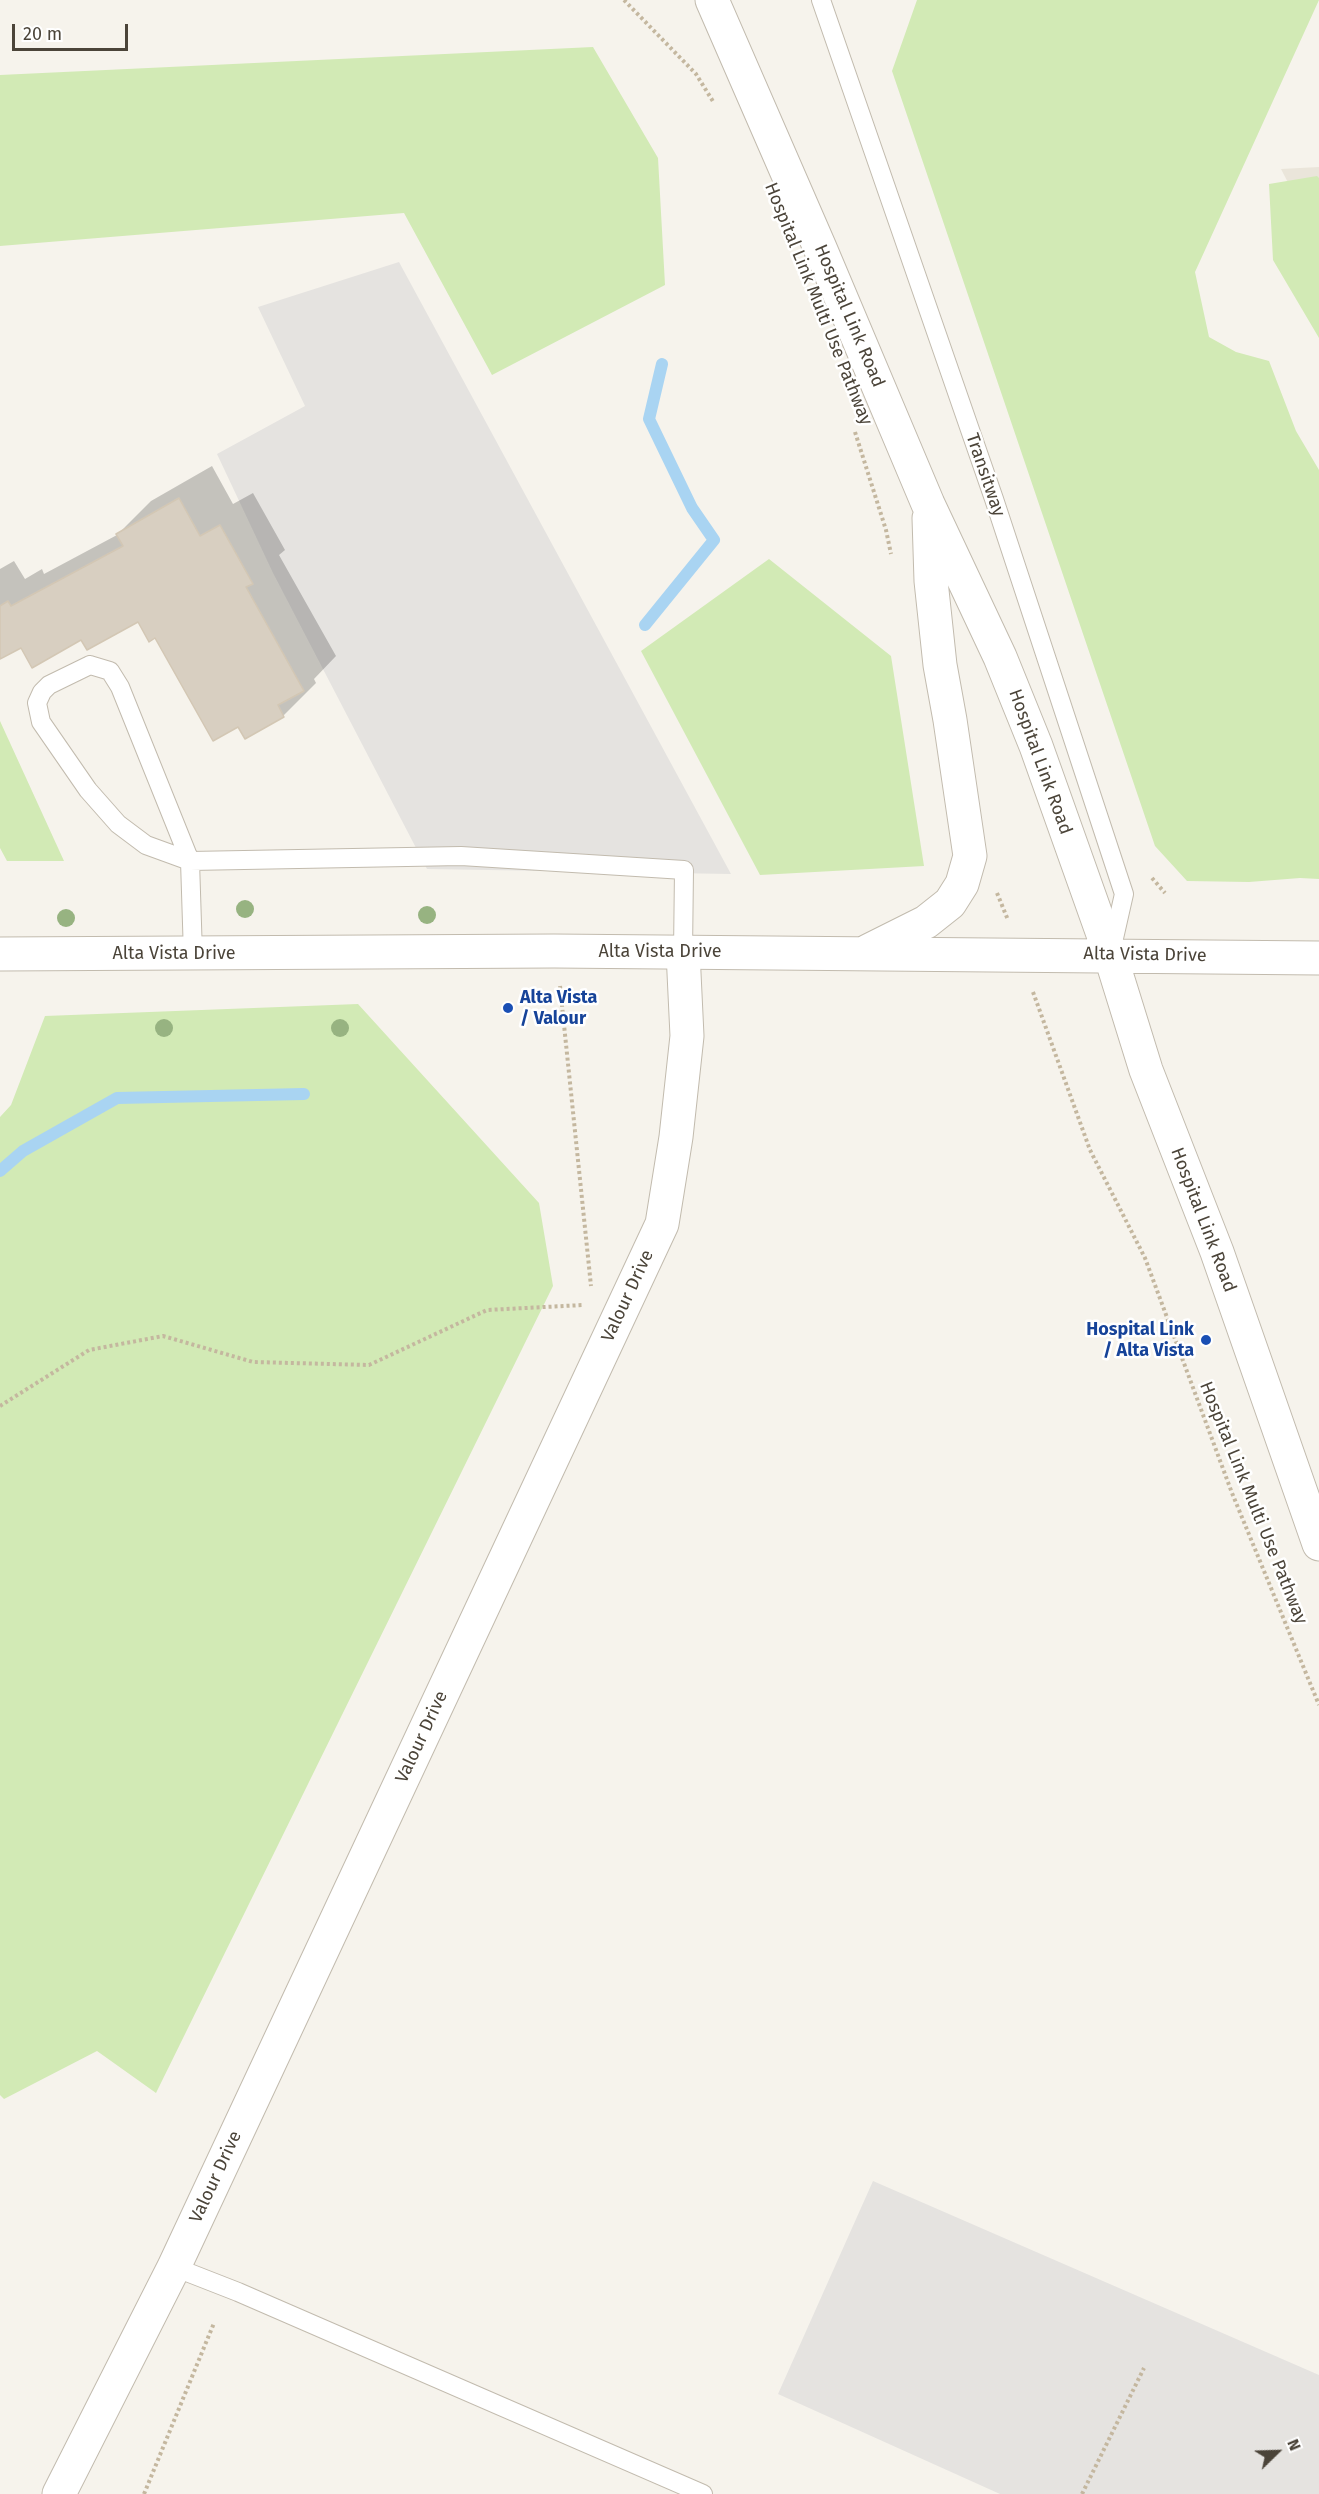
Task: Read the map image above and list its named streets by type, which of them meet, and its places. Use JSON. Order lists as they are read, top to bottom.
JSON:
{
  "streets": {
    "street": ["Hospital Link Road", "Alta Vista Drive", "Valour Drive"],
    "lane": ["Transitway"],
    "path": ["Hospital Link Multi Use Pathway"]
  },
  "crossings": [
    ["Hospital Link Road", "Transitway"],
    ["Hospital Link Road", "Alta Vista Drive"],
    ["Transitway", "Alta Vista Drive"],
    ["Alta Vista Drive", "Valour Drive"]
  ],
  "places": ["Alta Vista / Valour", "Hospital Link / Alta Vista"],
  "scale_bar": "20 m",
  "north": "top right"
}
